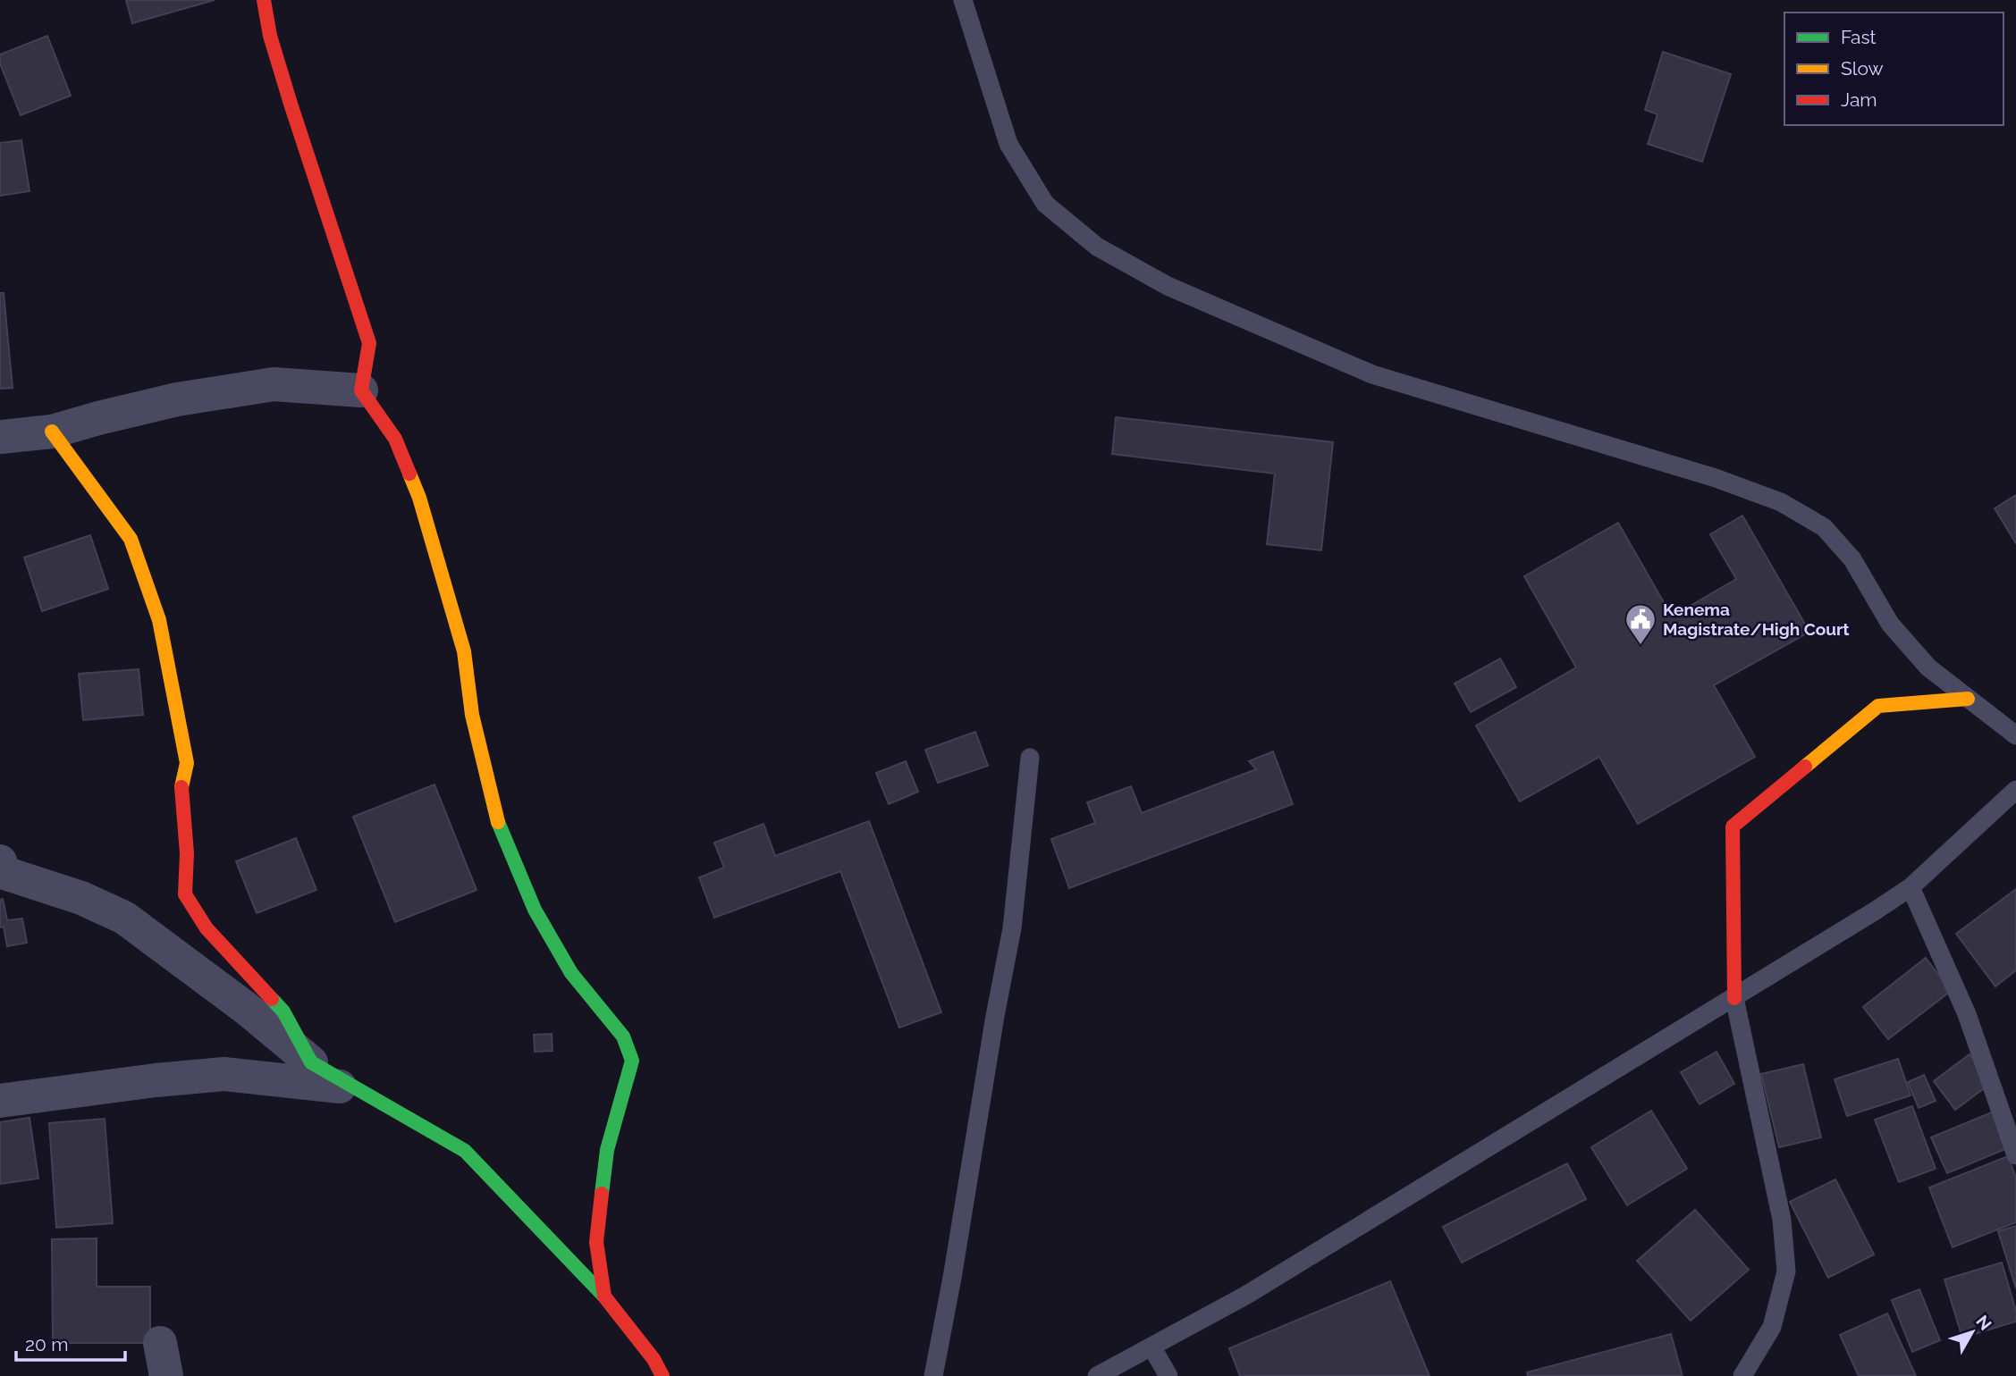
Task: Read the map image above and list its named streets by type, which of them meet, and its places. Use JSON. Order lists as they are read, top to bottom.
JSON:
{
  "places": {
    "public building": ["Kenema Magistrate/High Court"]
  },
  "legend": ["Fast", "Slow", "Jam"],
  "scale_bar": "20 m",
  "north": "top right"
}
